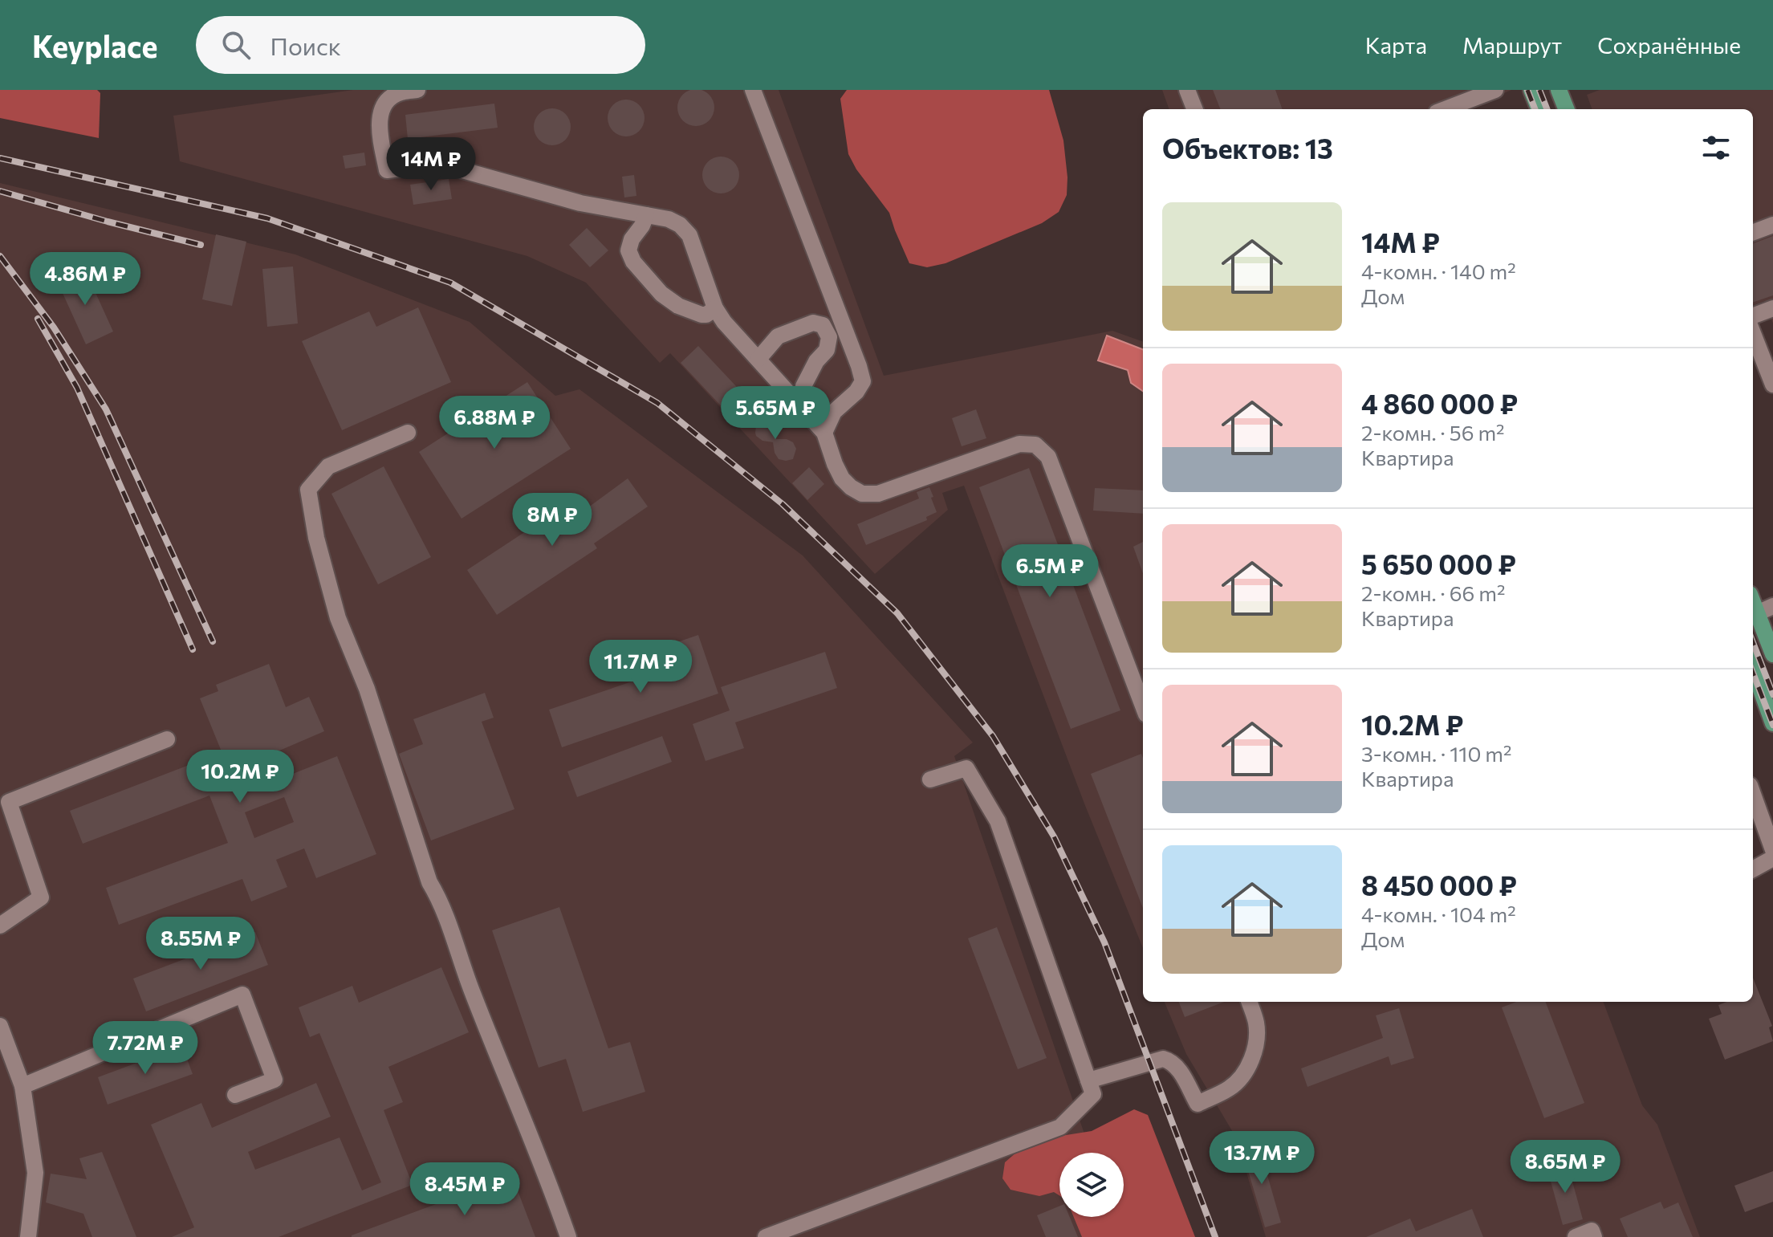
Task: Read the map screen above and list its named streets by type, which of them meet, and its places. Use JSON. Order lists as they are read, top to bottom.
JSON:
{
  "page": {
    "header": "Keyplace",
    "search": "Поиск",
    "nav": ["Карта", "Маршрут", "Сохранённые"],
    "heading": "Объектов: 13",
    "price": [
      "14M ₽",
      "4.86M ₽",
      "5.65M ₽",
      "6.88M ₽",
      "8M ₽",
      "6.5M ₽",
      "11.7M ₽",
      "10.2M ₽",
      "8.55M ₽",
      "7.72M ₽",
      "13.7M ₽",
      "8.65M ₽",
      "8.45M ₽"
    ],
    "list": [
      {
        "name": "14M ₽",
        "note": "4-комн. · 140 m² · Дом"
      },
      {
        "name": "4 860 000 ₽",
        "note": "2-комн. · 56 m² · Квартира"
      },
      {
        "name": "5 650 000 ₽",
        "note": "2-комн. · 66 m² · Квартира"
      },
      {
        "name": "10.2M ₽",
        "note": "3-комн. · 110 m² · Квартира"
      },
      {
        "name": "8 450 000 ₽",
        "note": "4-комн. · 104 m² · Дом"
      }
    ]
  }
}
